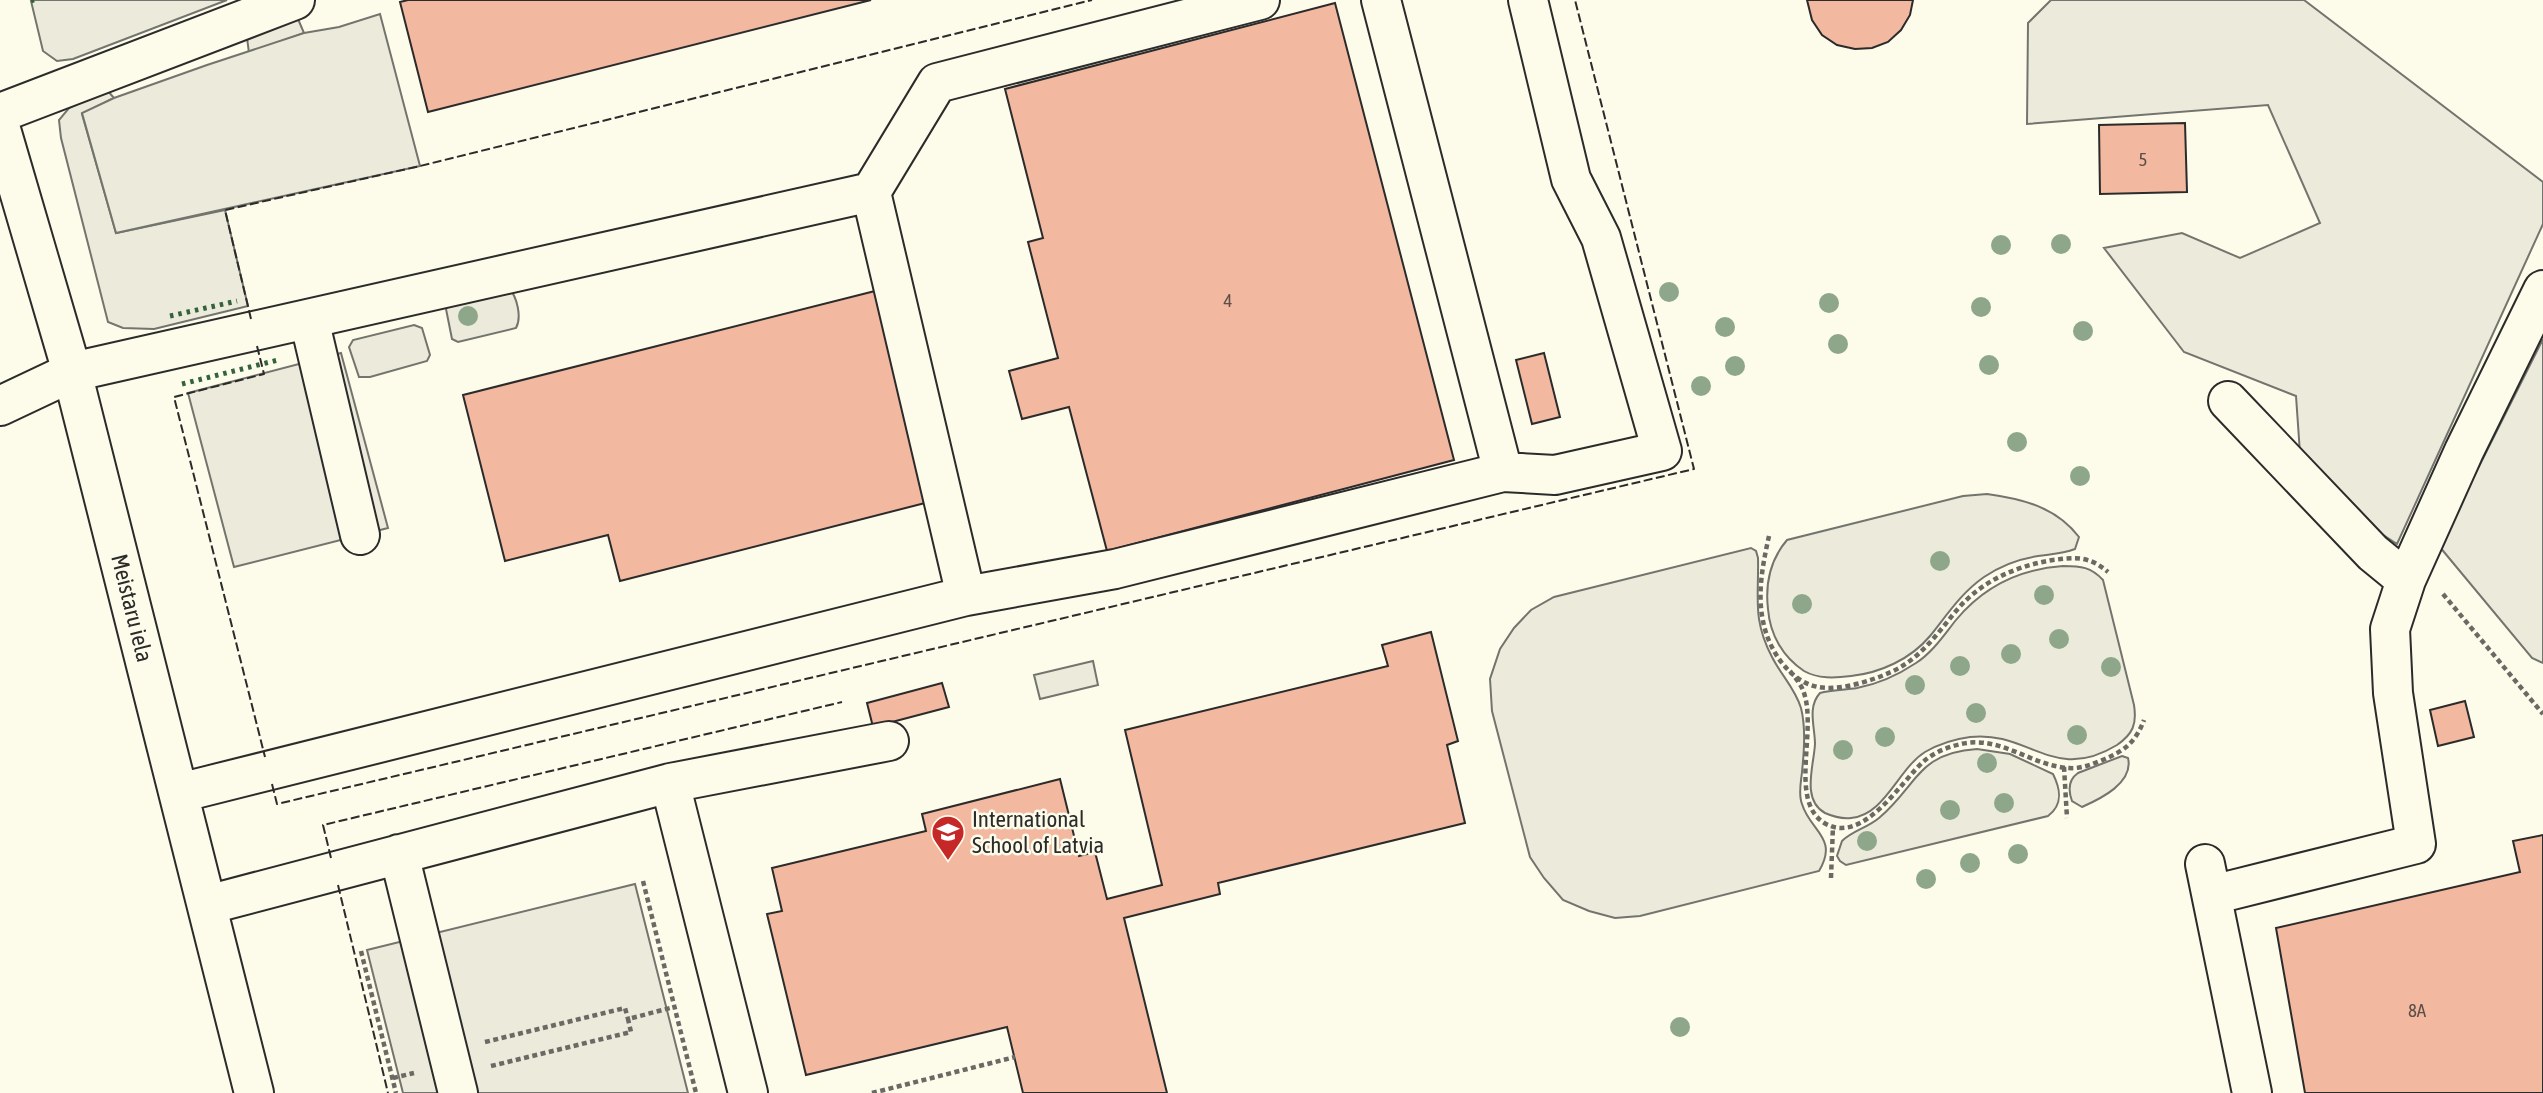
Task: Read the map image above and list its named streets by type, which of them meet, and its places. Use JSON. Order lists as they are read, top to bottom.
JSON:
{
  "streets": {
    "street": ["Meistaru iela"]
  },
  "places": {
    "school or university": ["International School of Latvia"]
  },
  "house_numbers": ["5", "4", "8A"]
}
